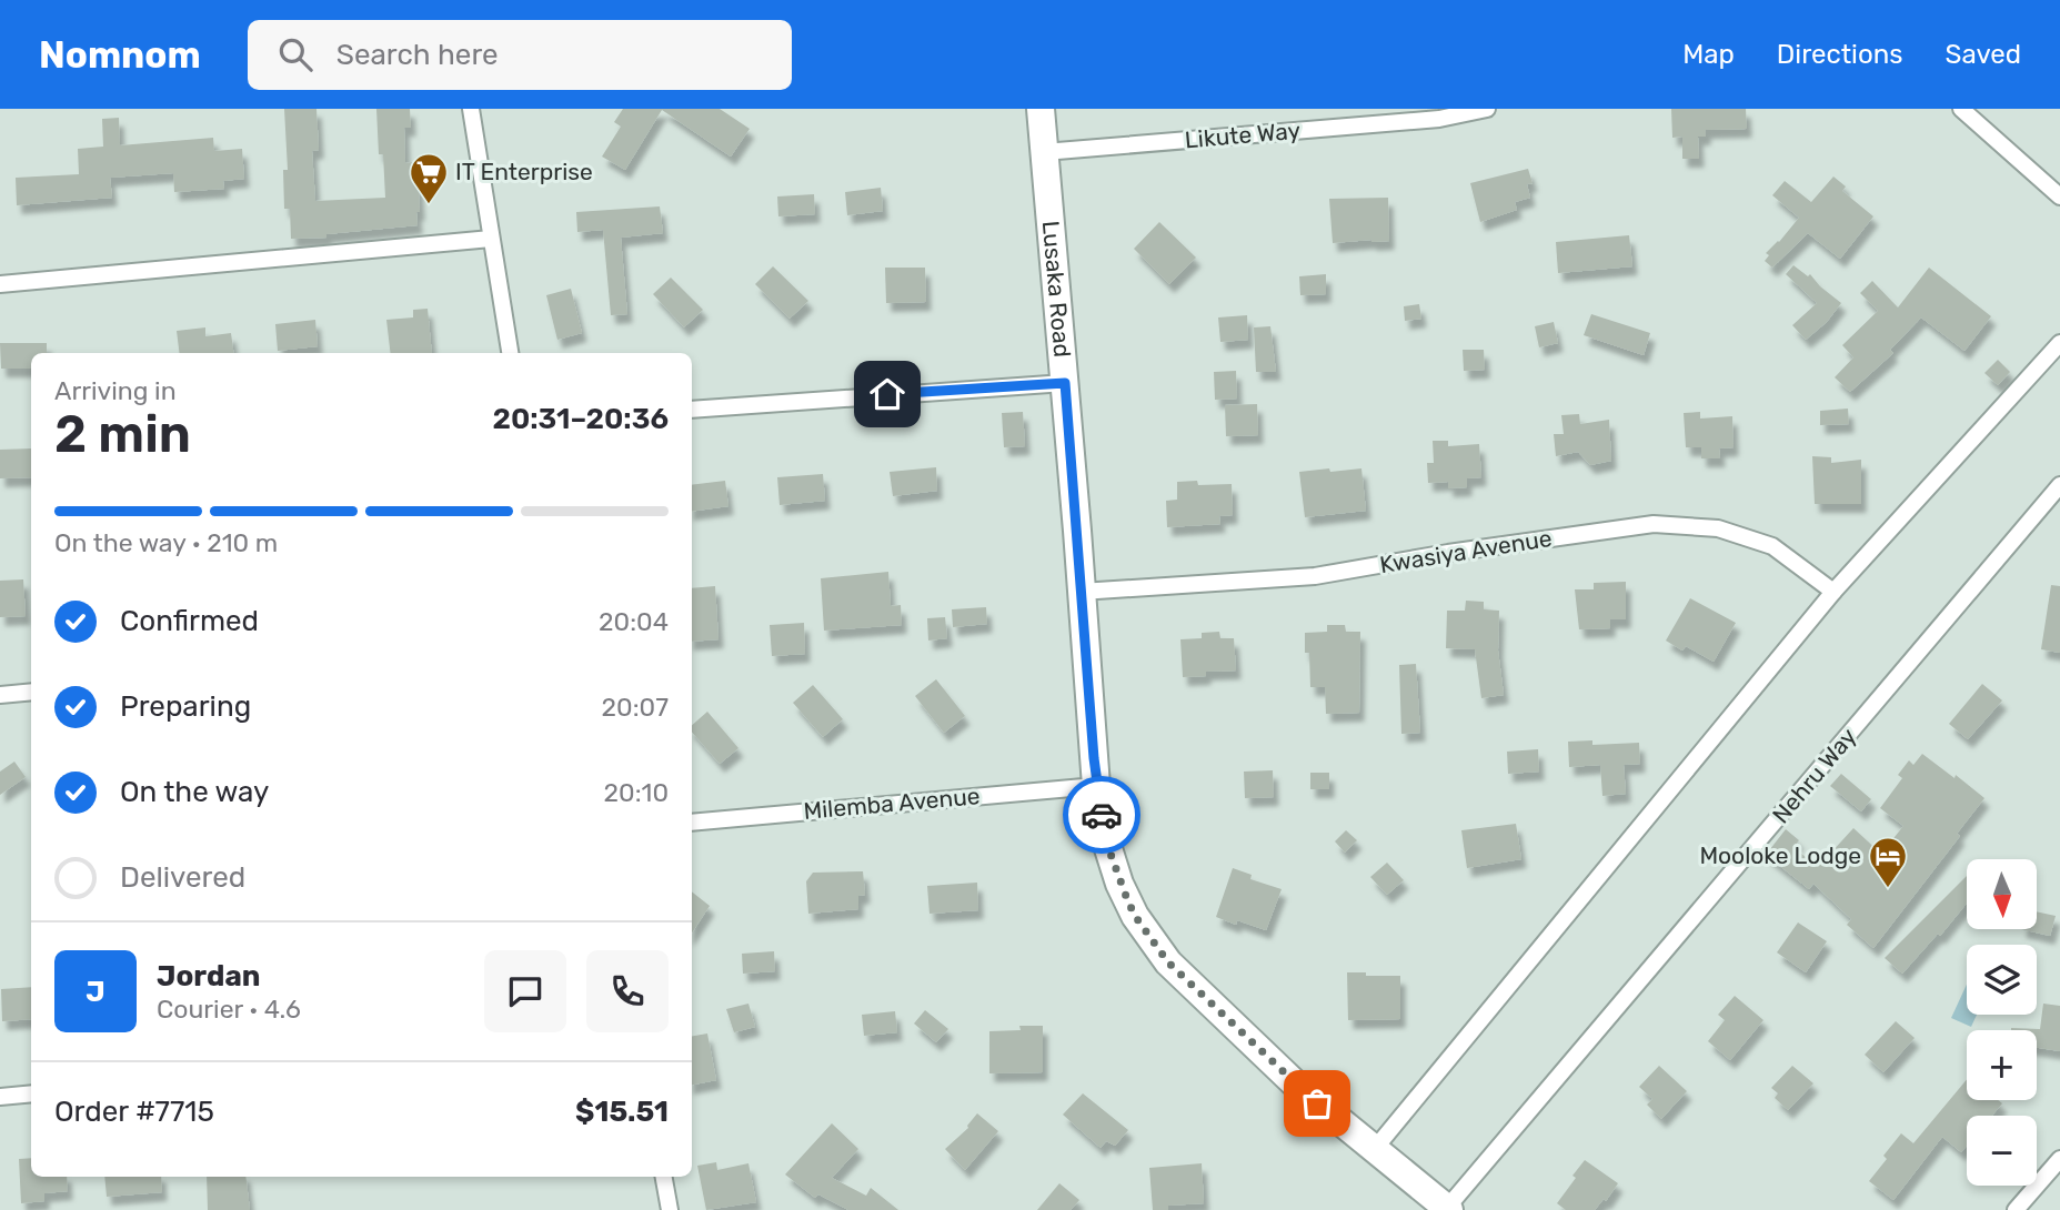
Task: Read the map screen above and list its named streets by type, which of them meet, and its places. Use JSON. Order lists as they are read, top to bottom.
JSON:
{
  "streets": {
    "highway": ["Lusaka Road"],
    "street": [
      "Likute Way",
      "Kwasiya Avenue",
      "Nehru Way",
      "Milemba Avenue"
    ]
  },
  "crossings": [
    ["Likute Way", "Lusaka Road"],
    ["Lusaka Road", "Kwasiya Avenue"],
    ["Lusaka Road", "Nehru Way"],
    ["Lusaka Road", "Milemba Avenue"]
  ],
  "places": {
    "supermarket": ["IT Enterprise"],
    "hotel": ["Mooloke Lodge"]
  },
  "north": "bottom",
  "page": {
    "header": "Nomnom",
    "search": "Search here",
    "nav": ["Map", "Directions", "Saved"],
    "heading": ["2 min", "Arriving in", "20:31–20:36"],
    "panel": [
      "Jordan",
      "Courier · 4.6",
      "Order #7715",
      "$15.51"
    ],
    "bar": "On the way · 210 m",
    "list": [
      ["Confirmed", "20:04"],
      ["Preparing", "20:07"],
      ["On the way", "20:10"],
      "Delivered"
    ],
    "map_buttons": ["+", "−"],
    "round": "J"
  }
}
